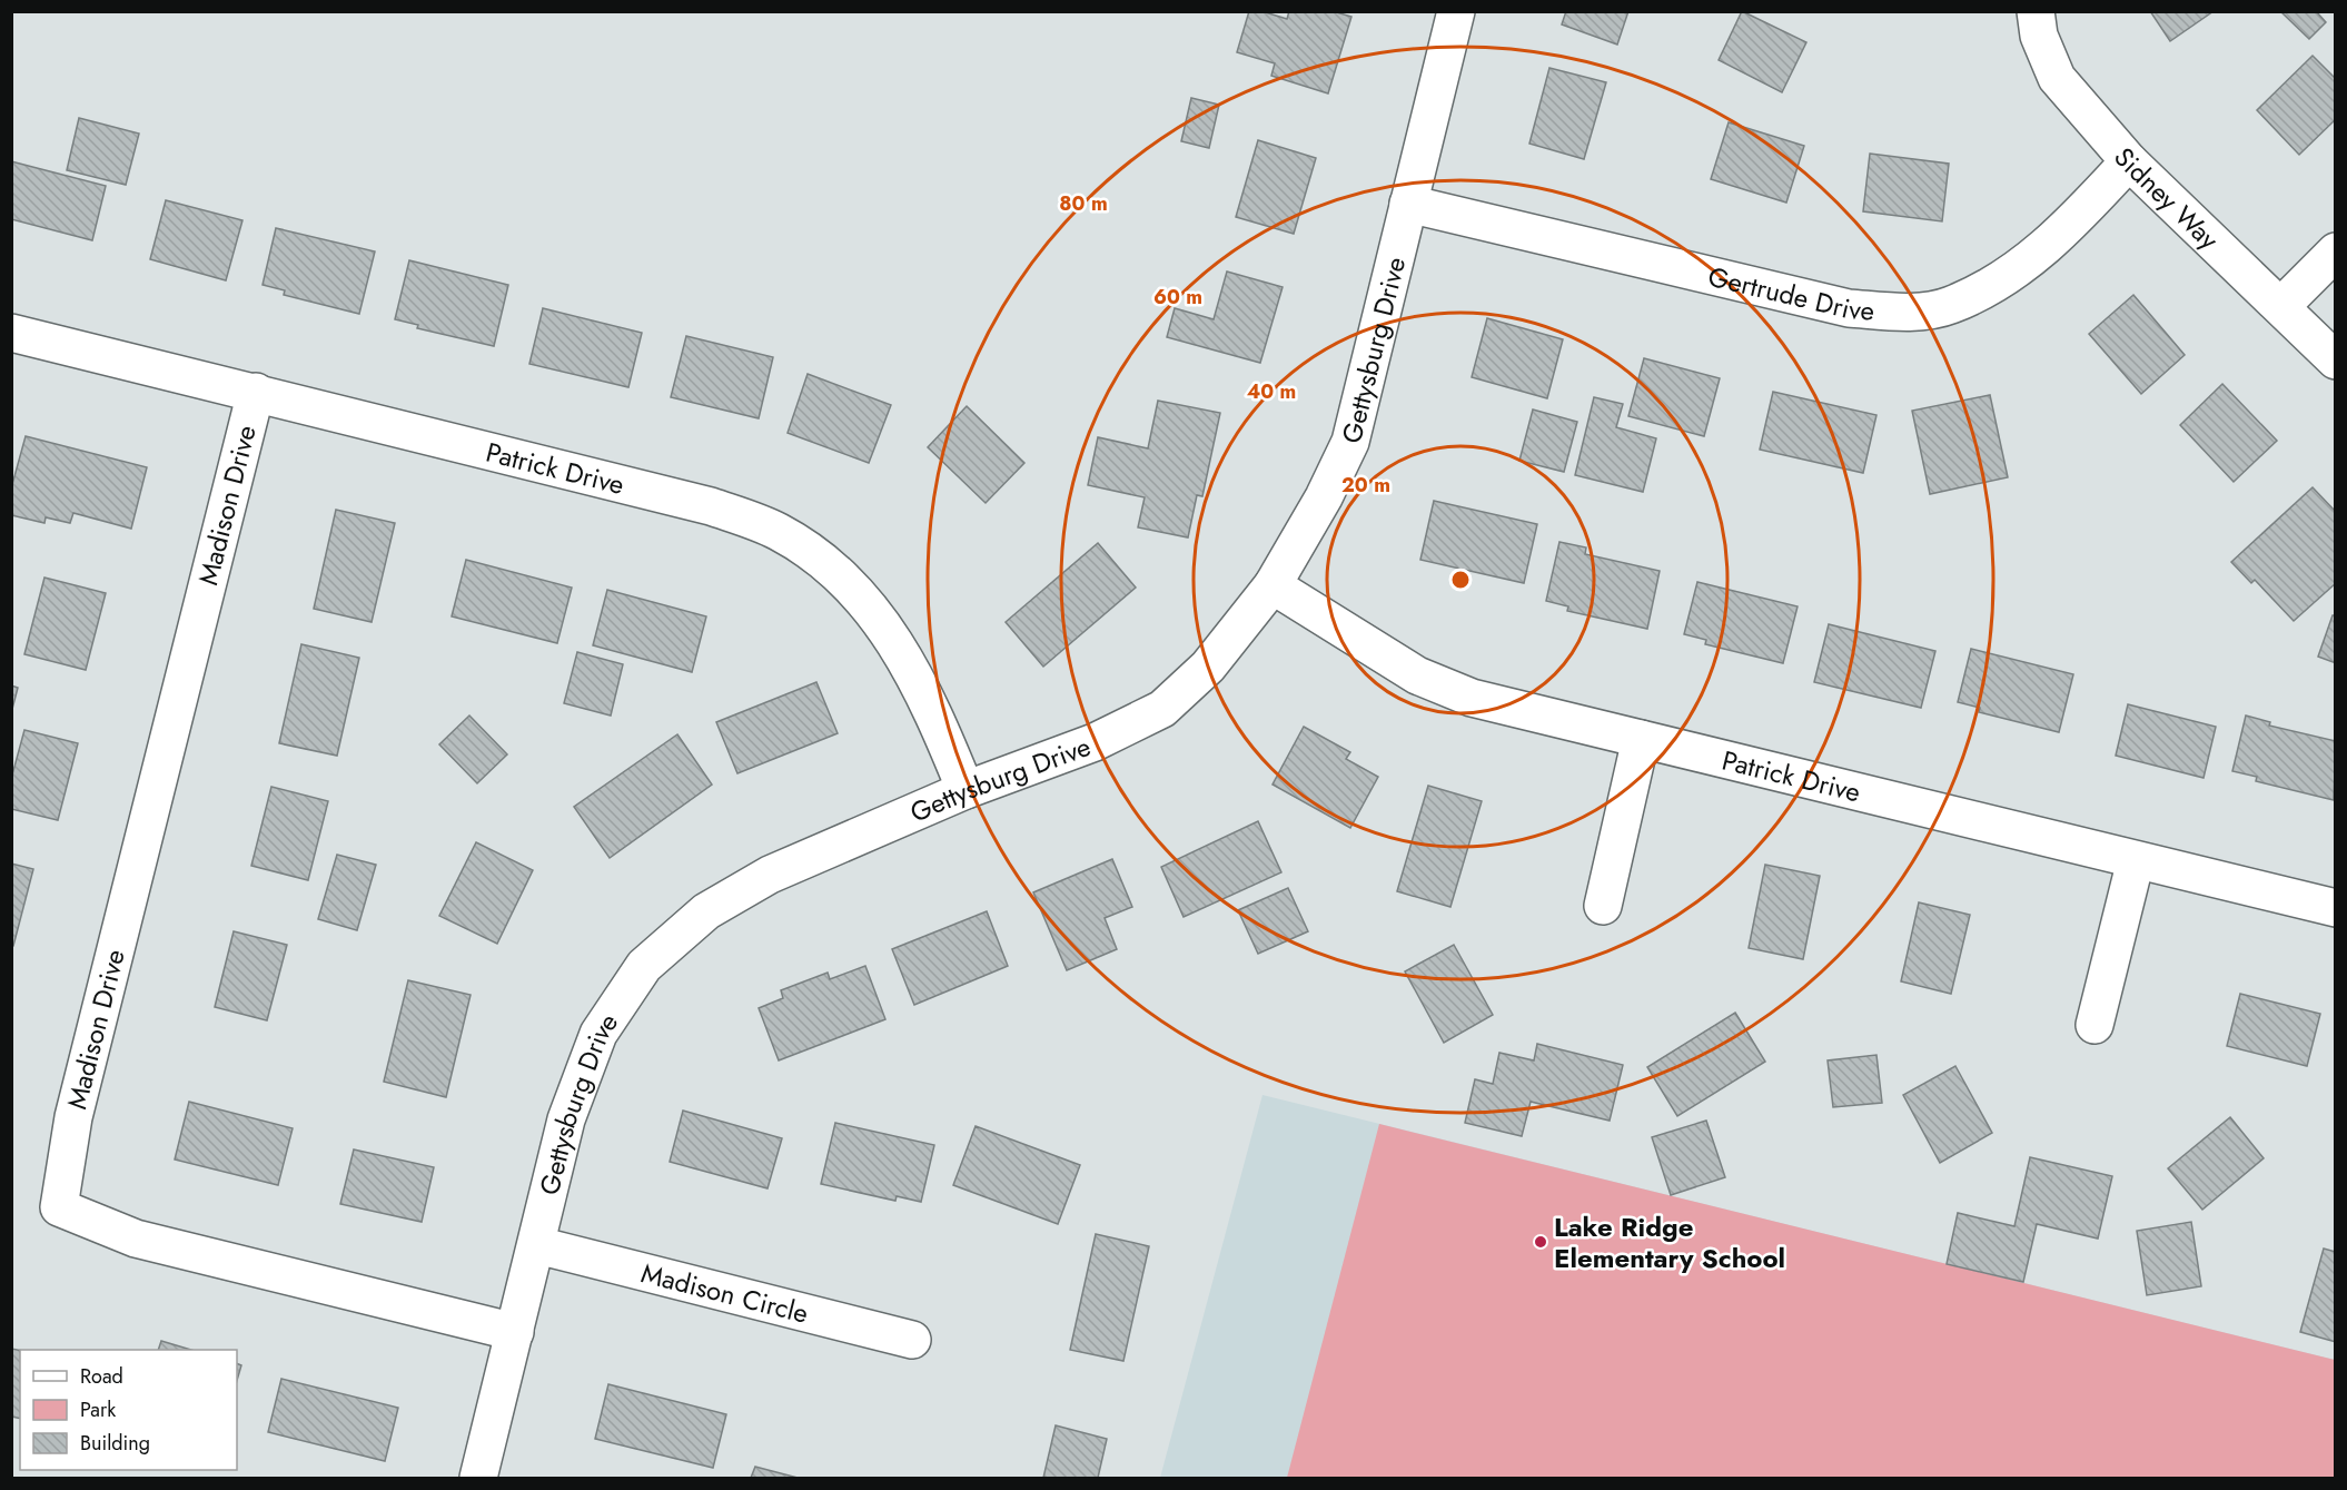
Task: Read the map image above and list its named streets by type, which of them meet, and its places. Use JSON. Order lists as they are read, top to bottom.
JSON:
{
  "streets": {
    "street": [
      "Sidney Way",
      "Gertrude Drive",
      "Gettysburg Drive",
      "Patrick Drive",
      "Madison Drive",
      "Madison Circle"
    ]
  },
  "crossings": [
    ["Sidney Way", "Gertrude Drive"],
    ["Gertrude Drive", "Gettysburg Drive"],
    ["Gettysburg Drive", "Patrick Drive"],
    ["Gettysburg Drive", "Madison Drive"],
    ["Gettysburg Drive", "Madison Circle"],
    ["Patrick Drive", "Madison Drive"]
  ],
  "places": ["Lake Ridge Elementary School"],
  "legend": ["Road", "Park", "Building"],
  "rings": [
    "80 m",
    "60 m",
    "40 m",
    "20 m"
  ]
}
